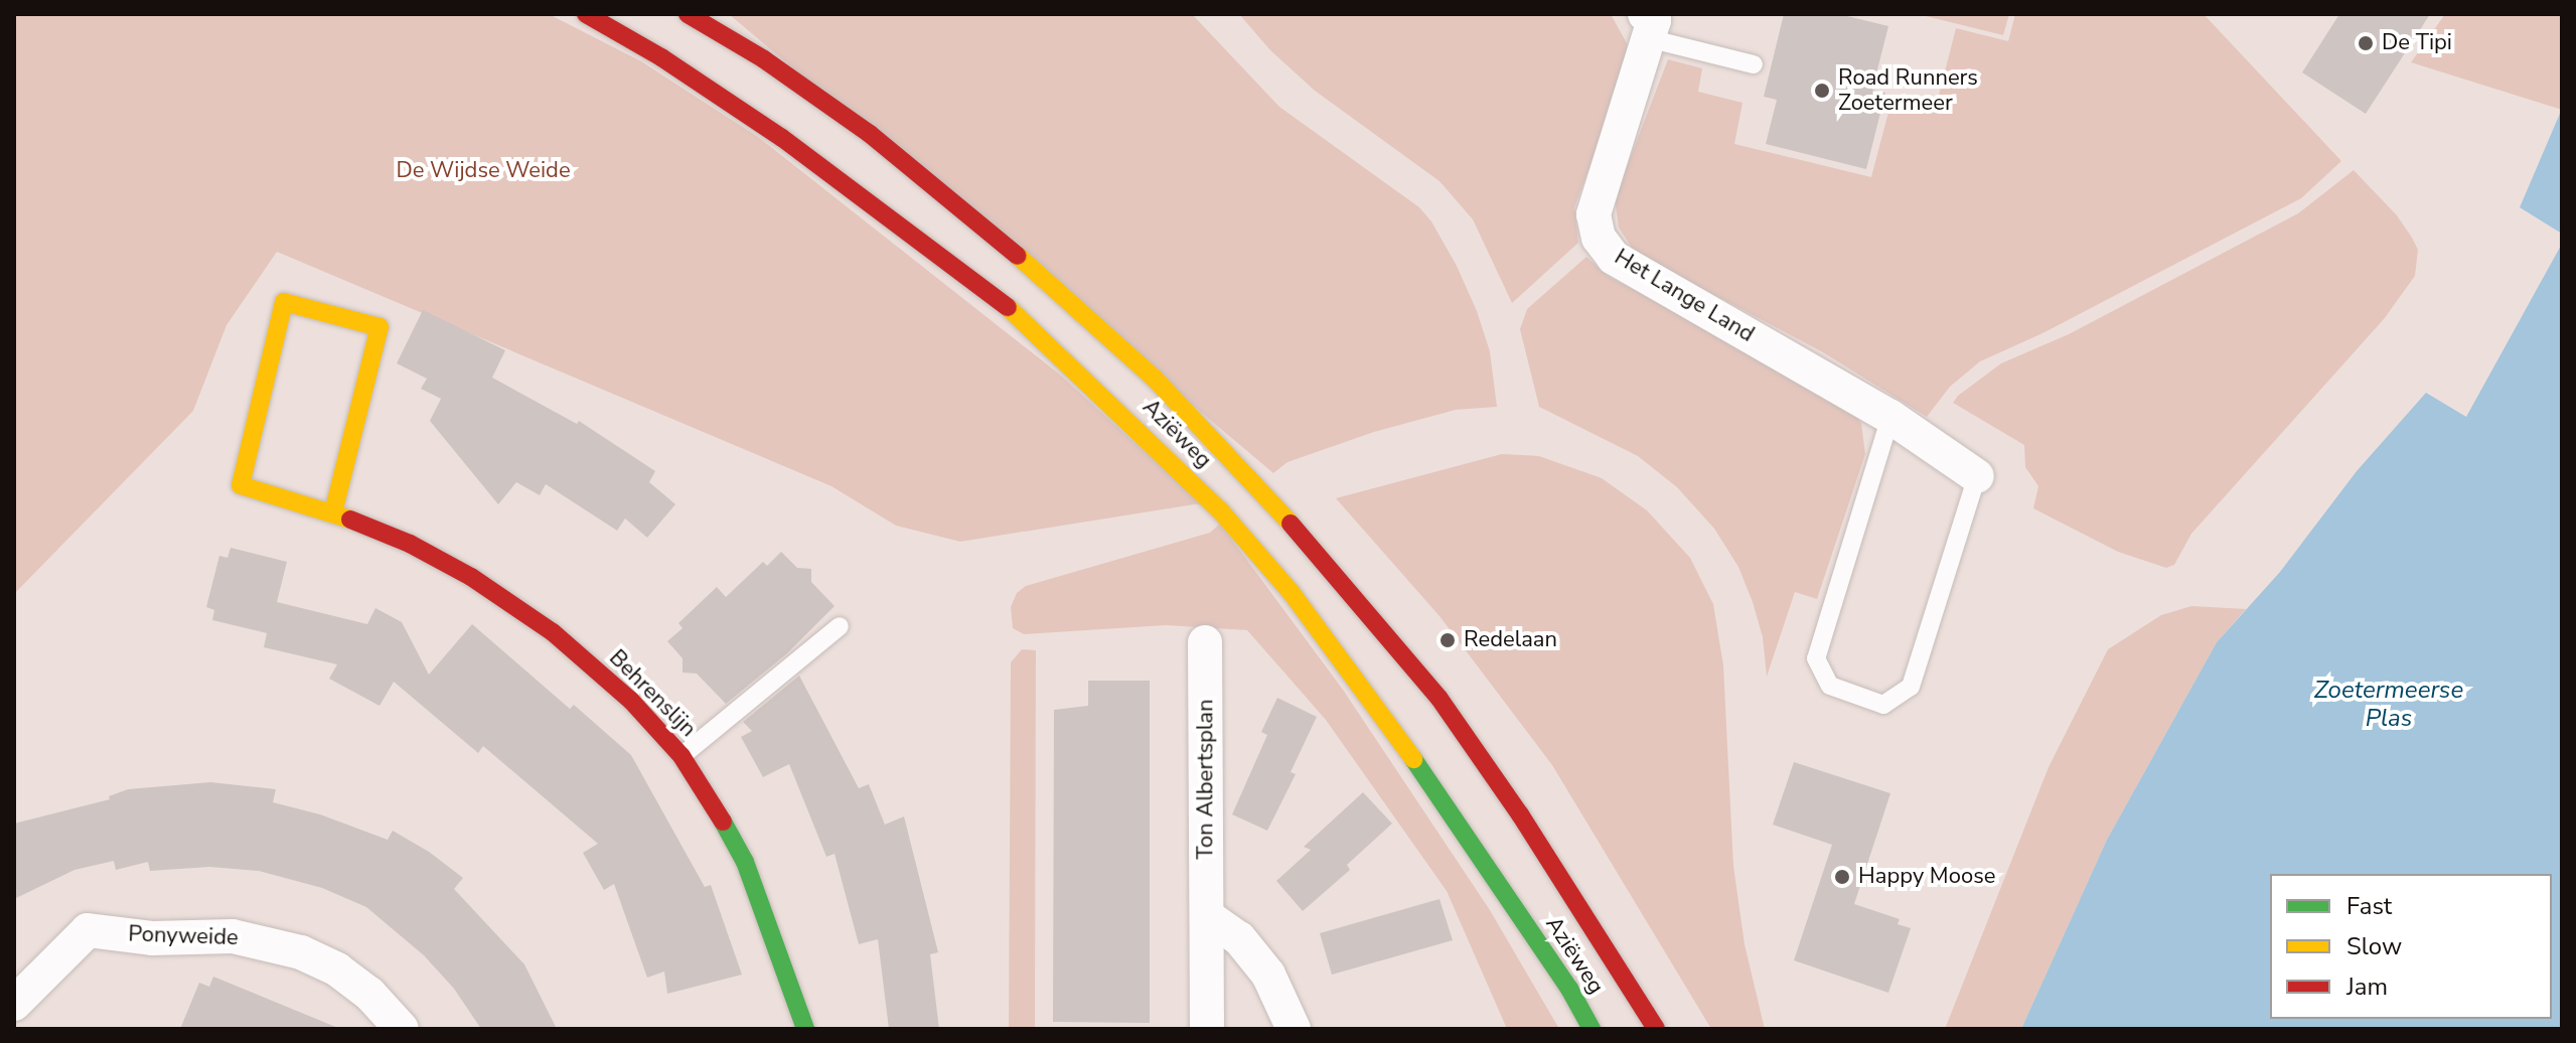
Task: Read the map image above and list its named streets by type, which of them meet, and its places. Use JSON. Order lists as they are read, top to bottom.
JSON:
{
  "streets": {
    "street": [
      "Het Lange Land",
      "Aziëweg",
      "Behrenslijn",
      "Ton Albertsplan",
      "Ponyweide"
    ]
  },
  "water": ["Zoetermeerse Plas"],
  "parks": ["De Wijdse Weide"],
  "places": [
    "De Tipi",
    "Road Runners Zoetermeer",
    "Redelaan",
    "Happy Moose"
  ],
  "legend": ["Fast", "Slow", "Jam"]
}
